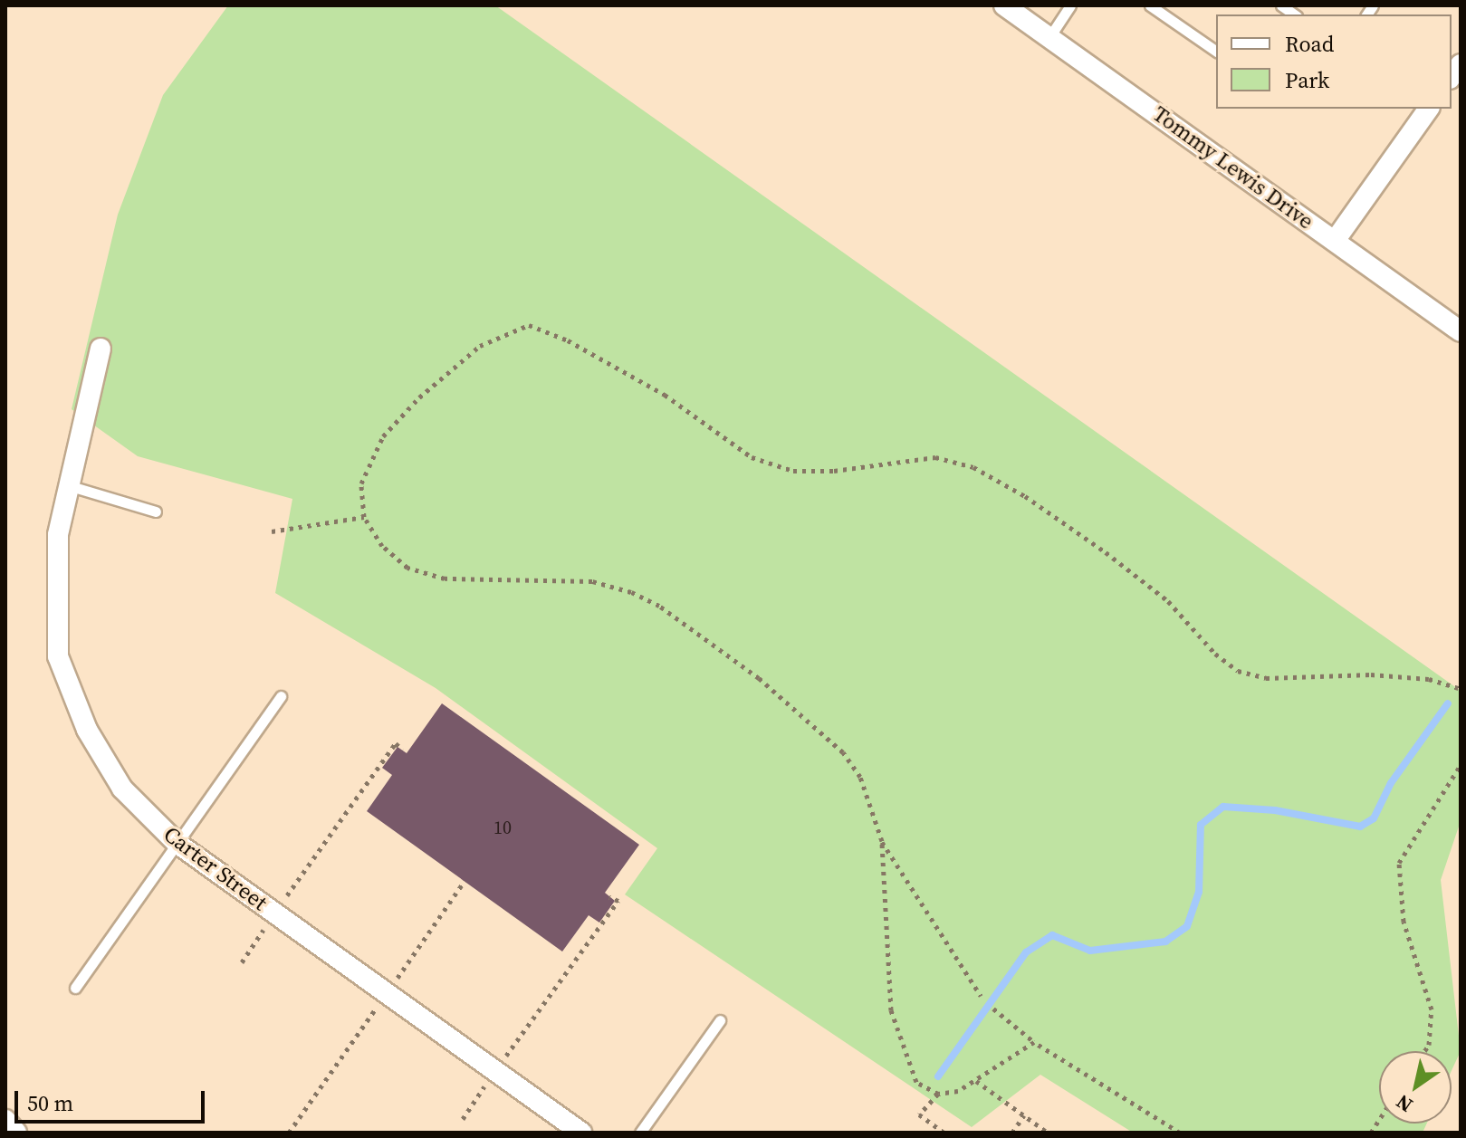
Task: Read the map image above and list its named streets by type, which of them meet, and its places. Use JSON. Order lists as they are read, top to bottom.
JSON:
{
  "streets": {
    "street": ["Tommy Lewis Drive", "Carter Street"]
  },
  "house_numbers": ["10"],
  "legend": ["Road", "Park"],
  "scale_bar": "50 m",
  "north": "bottom left"
}
